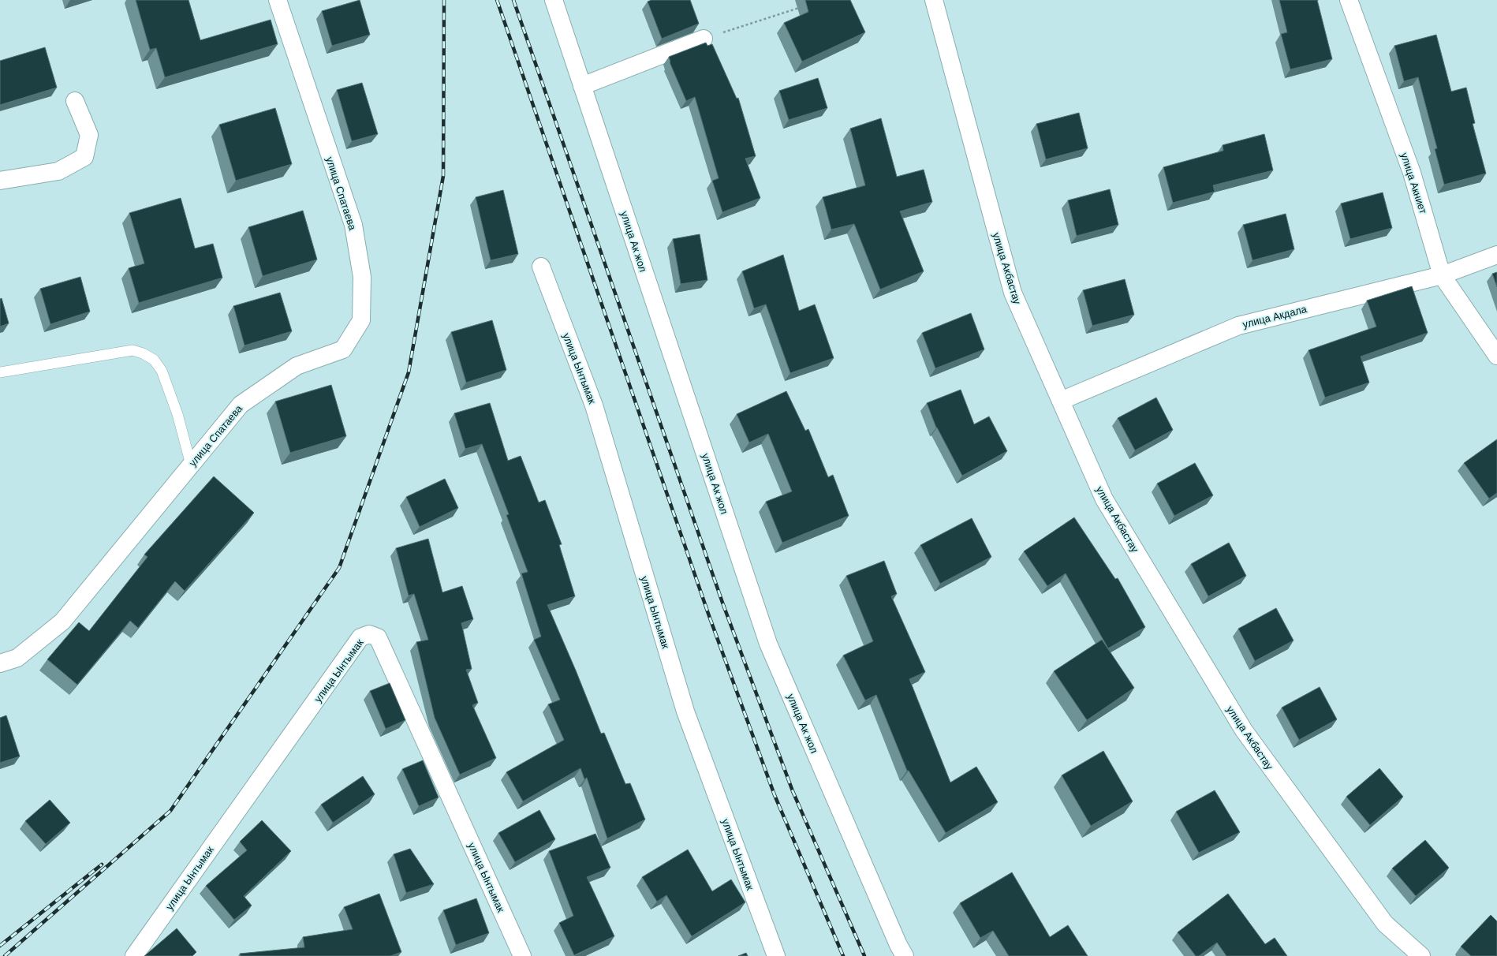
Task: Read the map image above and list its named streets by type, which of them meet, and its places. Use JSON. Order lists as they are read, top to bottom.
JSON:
{
  "streets": {
    "street": [
      "улица Акниет",
      "улица Спатаева",
      "улица Ак жол",
      "улица Акбастау",
      "улица Акдала",
      "улица Ынтымак"
    ]
  },
  "crossings": [
    ["улица Акниет", "улица Акдала"],
    ["улица Акбастау", "улица Акдала"]
  ]
}
